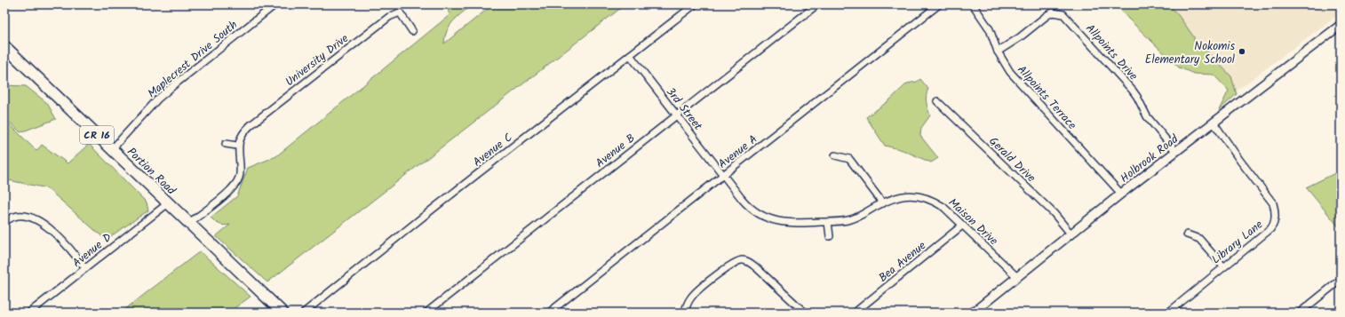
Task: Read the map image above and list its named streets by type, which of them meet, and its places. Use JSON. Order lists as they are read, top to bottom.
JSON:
{
  "streets": {
    "main road": ["CR 16", "Portion Road"],
    "street": [
      "Allpoints Drive",
      "Maplecrest Drive South",
      "University Drive",
      "Allpoints Terrace",
      "3rd Street",
      "Avenue C",
      "Avenue B",
      "Avenue A",
      "Holbrook Road",
      "Gerald Drive",
      "Maison Drive",
      "Library Lane",
      "Avenue D",
      "Bea Avenue"
    ]
  },
  "crossings": [
    ["Allpoints Drive", "Allpoints Terrace"],
    ["Allpoints Drive", "Holbrook Road"],
    ["Maplecrest Drive South", "Portion Road"],
    ["Allpoints Terrace", "Holbrook Road"],
    ["3rd Street", "Avenue C"],
    ["3rd Street", "Avenue B"],
    ["3rd Street", "Avenue A"],
    ["3rd Street", "Maison Drive"],
    ["Avenue A", "Maison Drive"],
    ["Holbrook Road", "Gerald Drive"],
    ["Holbrook Road", "Maison Drive"],
    ["Holbrook Road", "Library Lane"],
    ["Portion Road", "Avenue D"],
    ["Maison Drive", "Bea Avenue"]
  ],
  "places": ["Nokomis Elementary School"]
}
